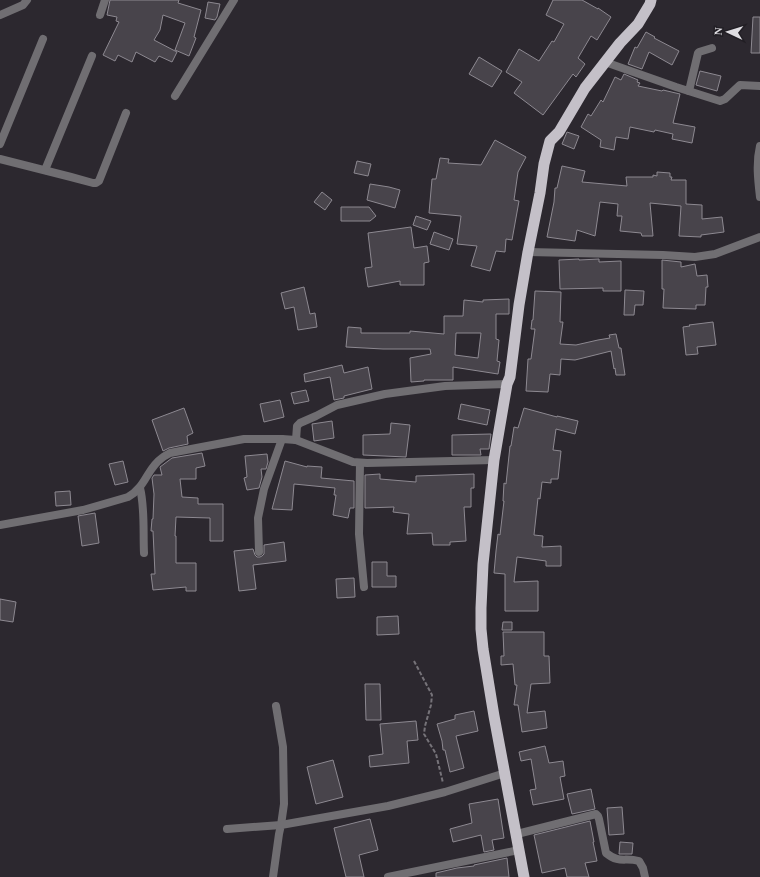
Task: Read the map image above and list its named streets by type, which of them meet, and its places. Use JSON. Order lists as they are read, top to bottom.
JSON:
{
  "north": "left"
}
